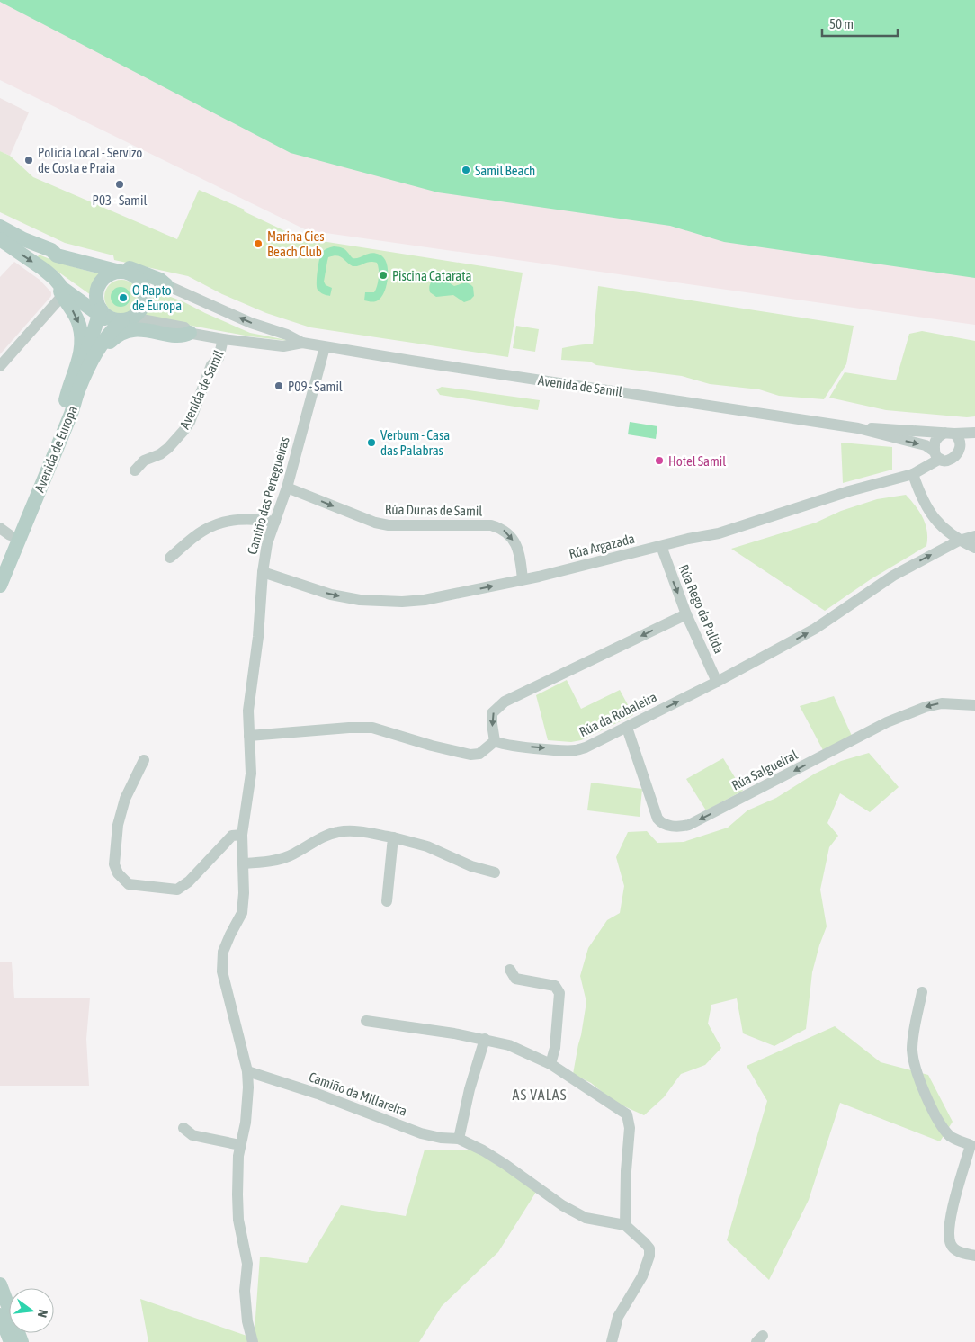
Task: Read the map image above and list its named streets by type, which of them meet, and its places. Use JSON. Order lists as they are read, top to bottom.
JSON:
{
  "streets": {
    "main road": ["Avenida de Samil", "Avenida de Europa"],
    "street": [
      "Camiño das Pertegueiras",
      "Rúa Dunas de Samil",
      "Rúa Argazada",
      "Rúa Rego da Pulida",
      "Rúa da Robaleira",
      "Rúa Salgueiral",
      "Camiño da Millareira"
    ]
  },
  "crossings": [
    ["Avenida de Samil", "Avenida de Europa"],
    ["Avenida de Samil", "Camiño das Pertegueiras"],
    ["Avenida de Samil", "Rúa Argazada"],
    ["Camiño das Pertegueiras", "Rúa Dunas de Samil"],
    ["Camiño das Pertegueiras", "Rúa Argazada"],
    ["Camiño das Pertegueiras", "Camiño da Millareira"],
    ["Rúa Dunas de Samil", "Rúa Argazada"],
    ["Rúa Argazada", "Rúa Rego da Pulida"],
    ["Rúa Rego da Pulida", "Rúa da Robaleira"],
    ["Rúa da Robaleira", "Rúa Salgueiral"]
  ],
  "one_way": ["Rúa Dunas de Samil", "Rúa Argazada", "Rúa Rego da Pulida"],
  "districts": ["AS VALAS"],
  "places": [
    "Policía Local - Servizo de Costa e Praia",
    "Samil Beach",
    "P03 - Samil",
    "Marina Cies Beach Club",
    "Piscina Catarata",
    "O Rapto de Europa",
    "P09 - Samil",
    "Verbum - Casa das Palabras",
    "Hotel Samil"
  ],
  "scale_bar": "50 m",
  "north": "right"
}
